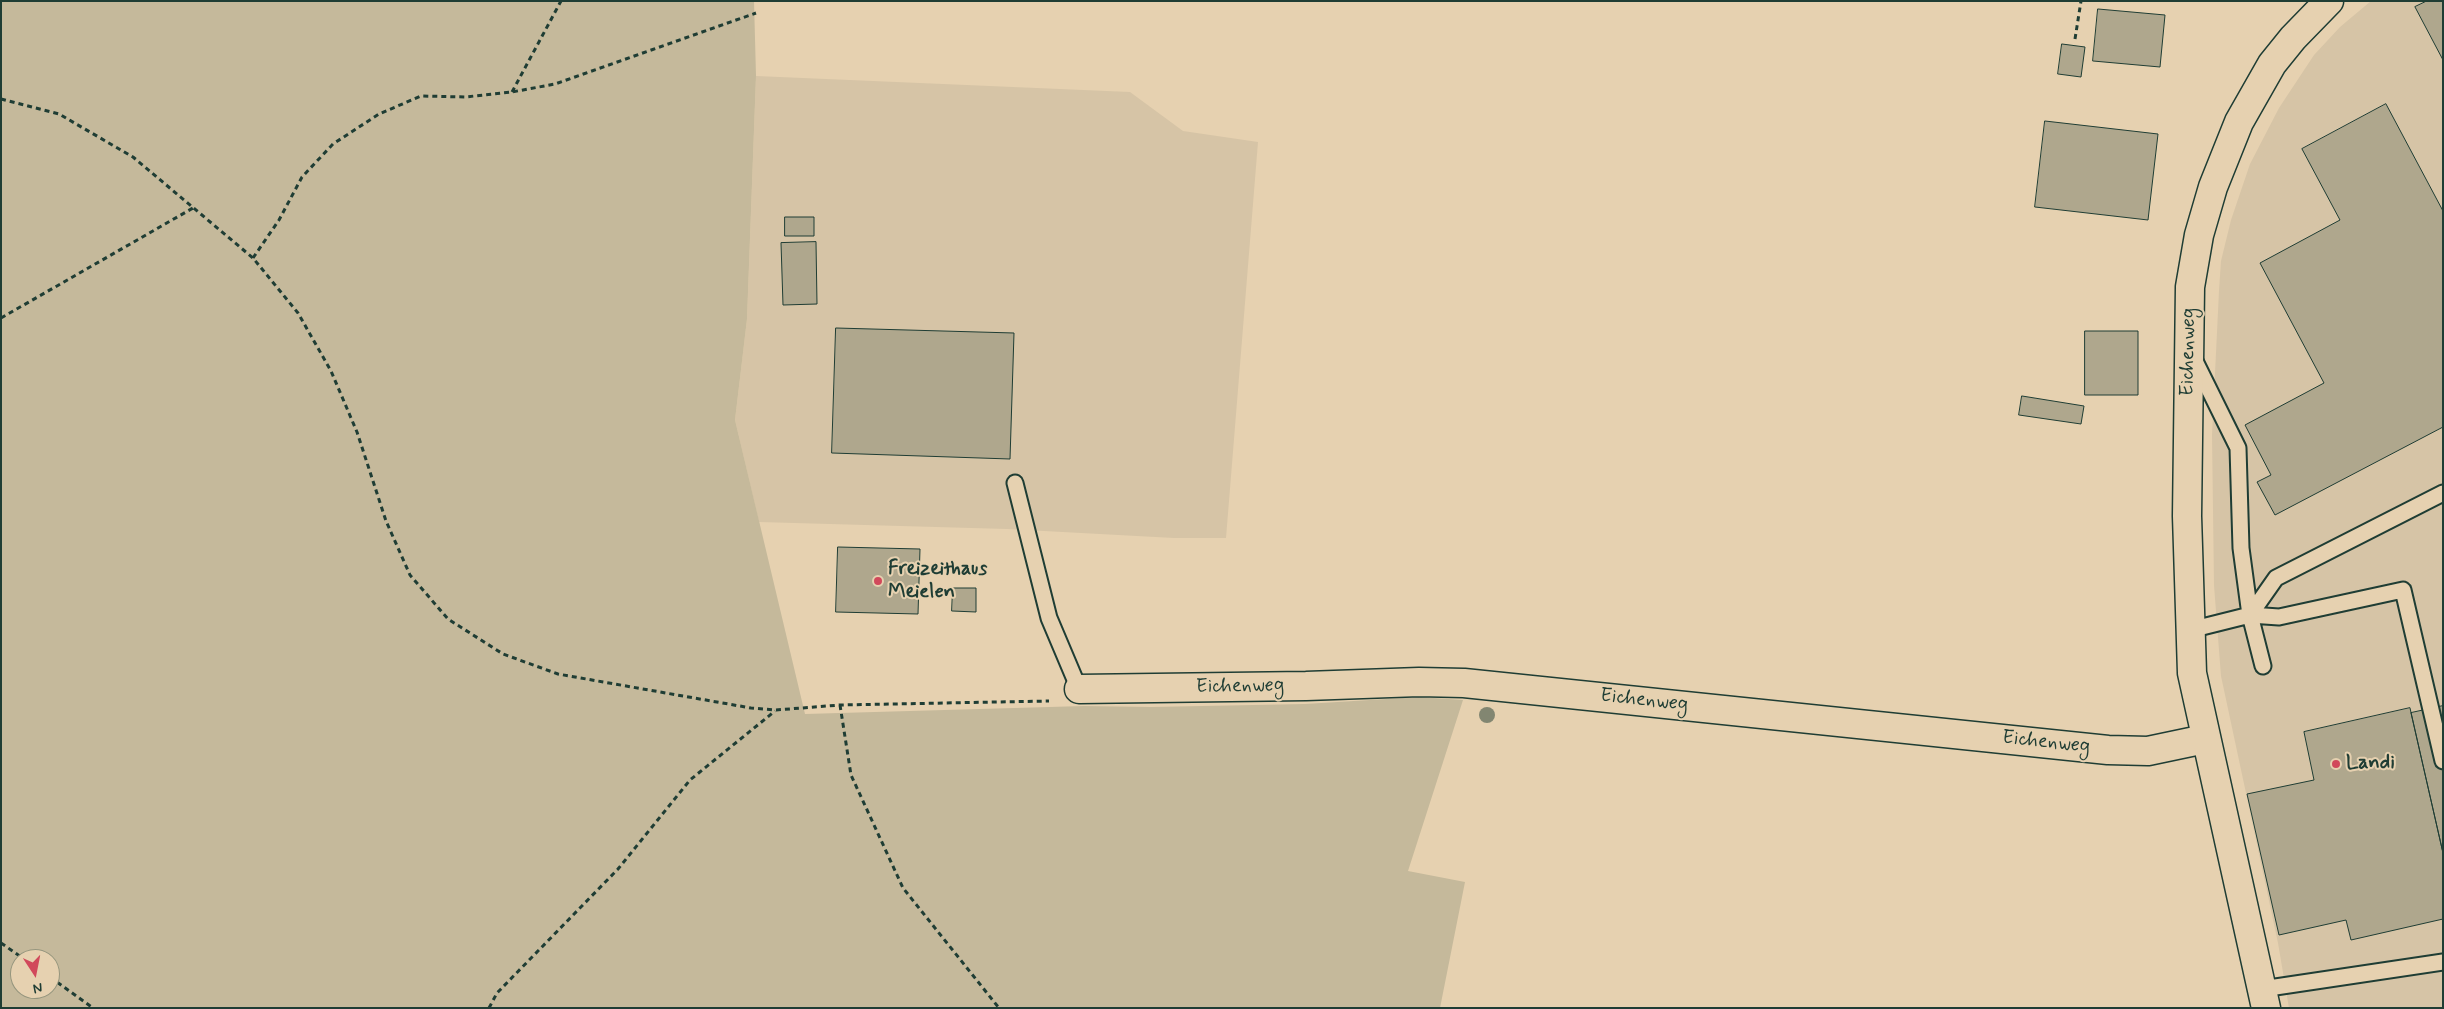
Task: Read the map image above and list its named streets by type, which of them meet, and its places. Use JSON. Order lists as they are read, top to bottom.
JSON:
{
  "streets": {
    "street": ["Eichenweg"]
  },
  "places": ["Freizeithaus Meielen", "Landi"],
  "north": "bottom"
}
